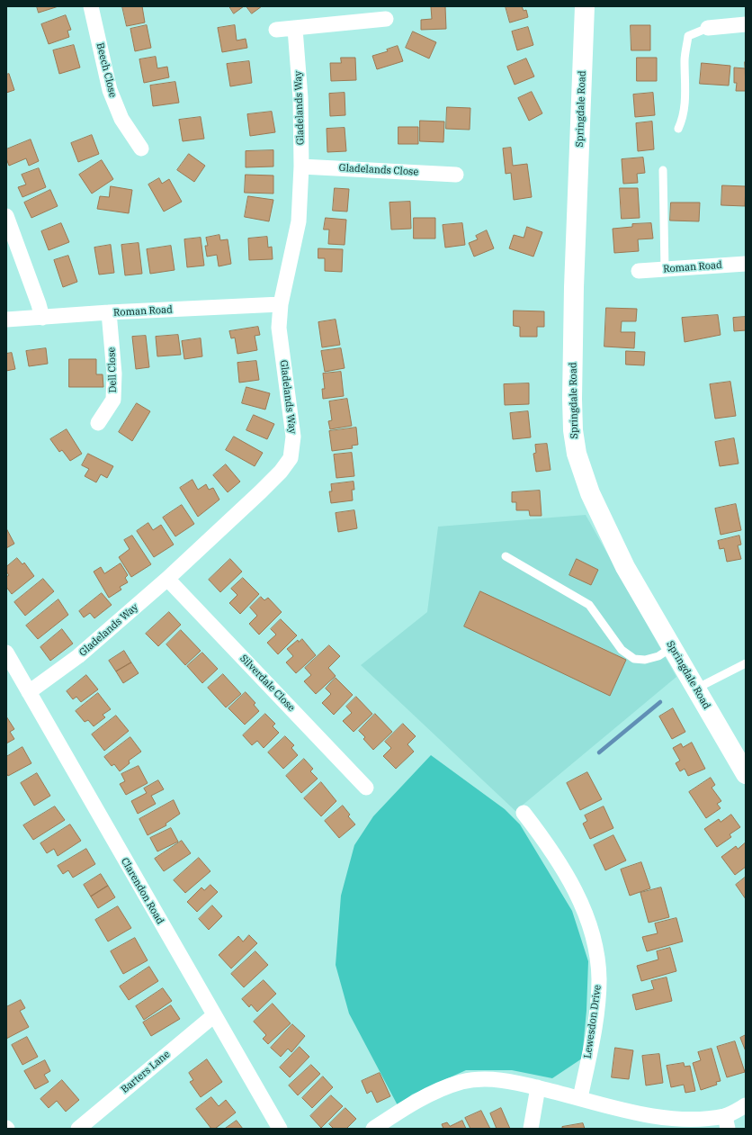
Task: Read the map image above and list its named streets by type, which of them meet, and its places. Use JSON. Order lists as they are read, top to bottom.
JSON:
{
  "streets": {
    "street": [
      "Beech Close",
      "Gladelands Way",
      "Springdale Road",
      "Gladelands Close",
      "Roman Road",
      "Dell Close",
      "Silverdale Close",
      "Clarendon Road",
      "Lewesdon Drive",
      "Barters Lane"
    ]
  },
  "crossings": [
    ["Gladelands Way", "Gladelands Close"],
    ["Gladelands Way", "Roman Road"],
    ["Gladelands Way", "Silverdale Close"],
    ["Gladelands Way", "Clarendon Road"],
    ["Roman Road", "Dell Close"],
    ["Clarendon Road", "Barters Lane"]
  ]
}
